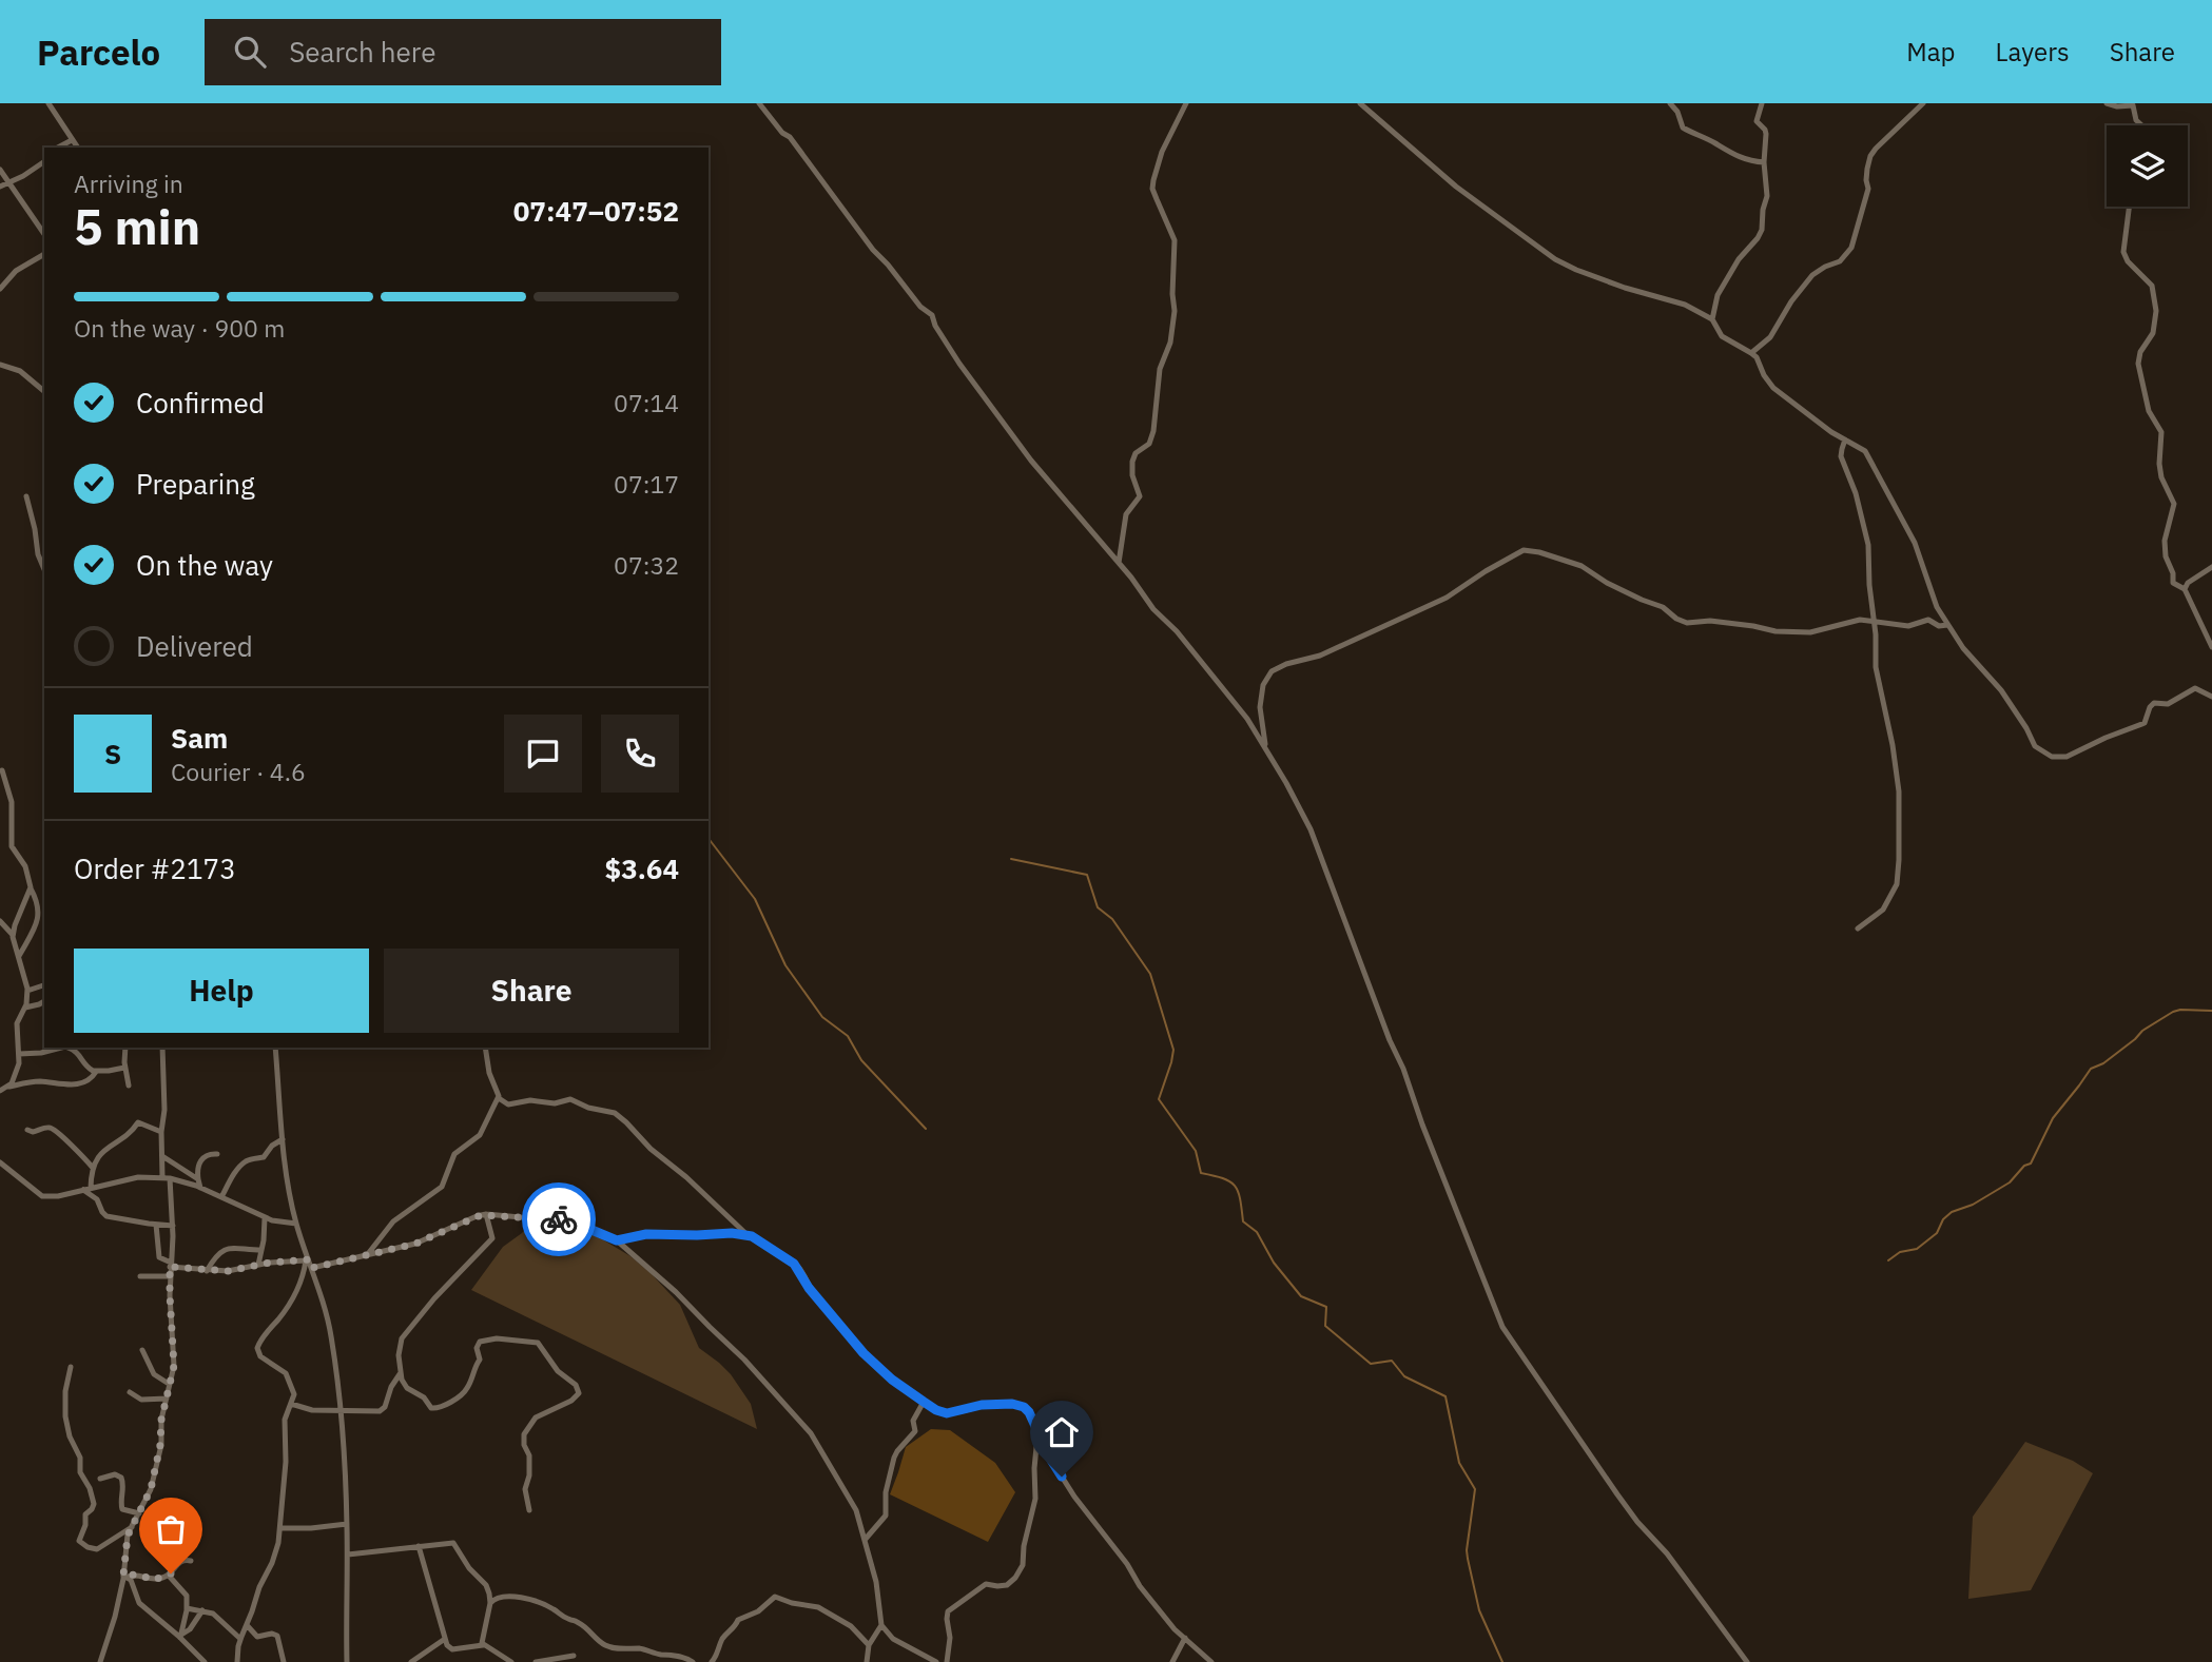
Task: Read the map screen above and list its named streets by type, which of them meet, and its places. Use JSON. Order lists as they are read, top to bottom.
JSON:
{
  "page": {
    "header": "Parcelo",
    "search": "Search here",
    "nav": ["Map", "Layers", "Share"],
    "heading": ["5 min", "Arriving in", "07:47–07:52"],
    "panel": [
      "Sam",
      "Courier · 4.6",
      "Order #2173",
      "$3.64"
    ],
    "bar": "On the way · 900 m",
    "list": [
      ["Confirmed", "07:14"],
      ["Preparing", "07:17"],
      ["On the way", "07:32"],
      "Delivered"
    ],
    "round": "S",
    "buttons": ["Help", "Share"]
  }
}
